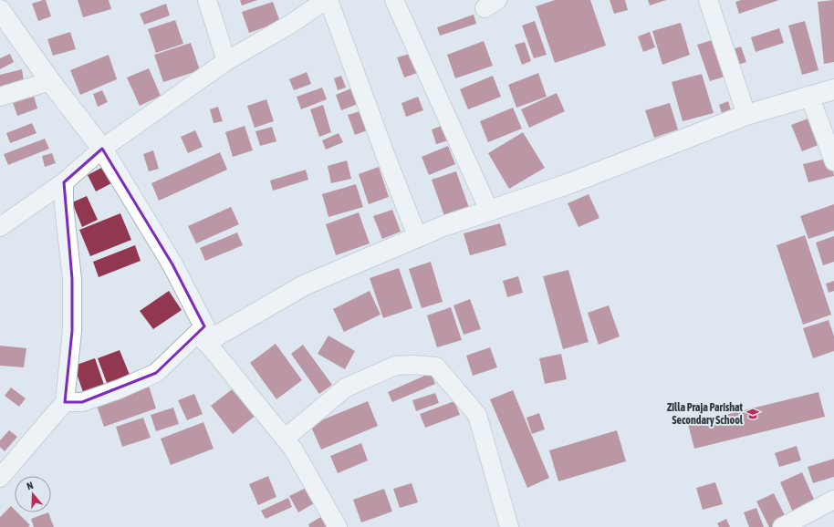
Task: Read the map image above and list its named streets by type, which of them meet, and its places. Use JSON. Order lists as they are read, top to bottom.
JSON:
{
  "places": {
    "school or university": ["Zilla Praja Parishat Secondary School"]
  },
  "north": "top"
}
